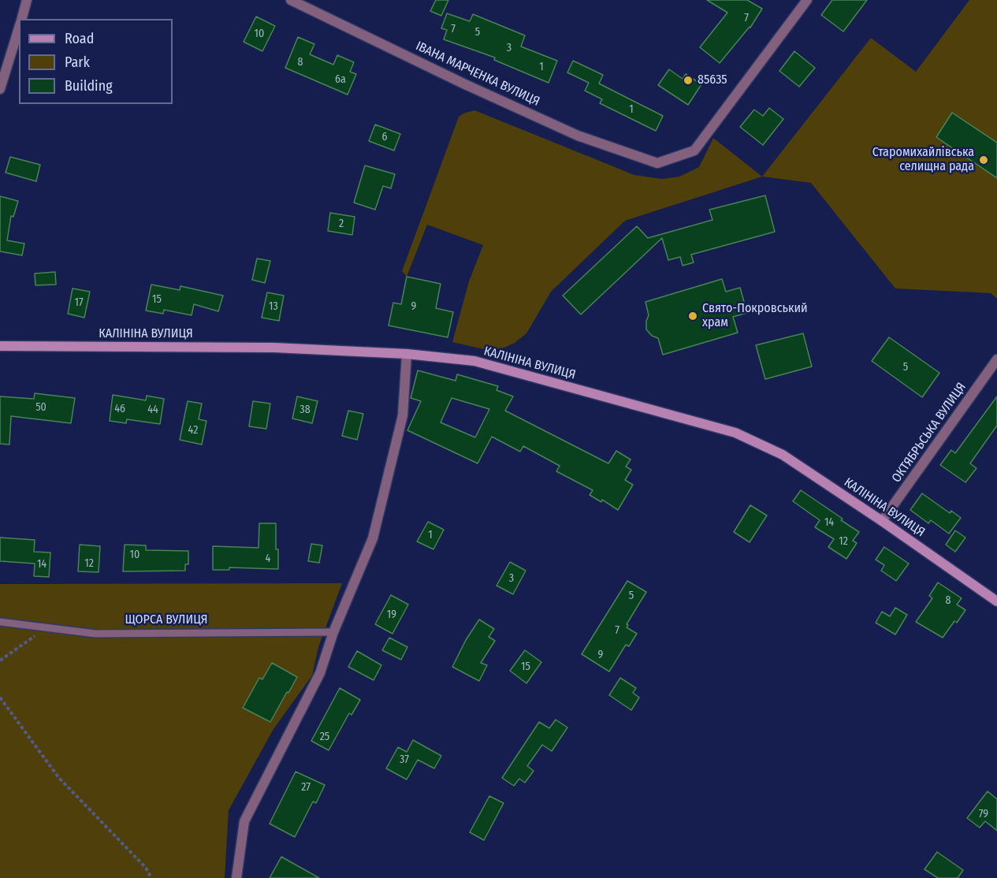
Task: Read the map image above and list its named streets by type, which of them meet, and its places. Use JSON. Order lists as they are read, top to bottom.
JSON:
{
  "streets": {
    "street": ["ІВАНА МАРЧЕНКА ВУЛИЦЯ", "КАЛІНІНА ВУЛИЦЯ", "ОКТЯБРЬСЬКА ВУЛИЦЯ"],
    "lane": ["ЩОРСА ВУЛИЦЯ"]
  },
  "crossings": [
    ["КАЛІНІНА ВУЛИЦЯ", "ОКТЯБРЬСЬКА ВУЛИЦЯ"]
  ],
  "places": ["85635", "Старомихайлівська селищна рада", "Свято-Покровський храм"],
  "house_numbers": [
    "7",
    "7",
    "5",
    "10",
    "3",
    "8",
    "1",
    "6а",
    "1",
    "6",
    "2",
    "15",
    "17",
    "13",
    "9",
    "5",
    "50",
    "46",
    "44",
    "38",
    "42",
    "14",
    "1",
    "12",
    "10",
    "4",
    "12",
    "14",
    "3",
    "5",
    "8",
    "19",
    "7",
    "9",
    "15",
    "25",
    "37",
    "27",
    "79"
  ],
  "legend": ["Road", "Park", "Building"]
}
